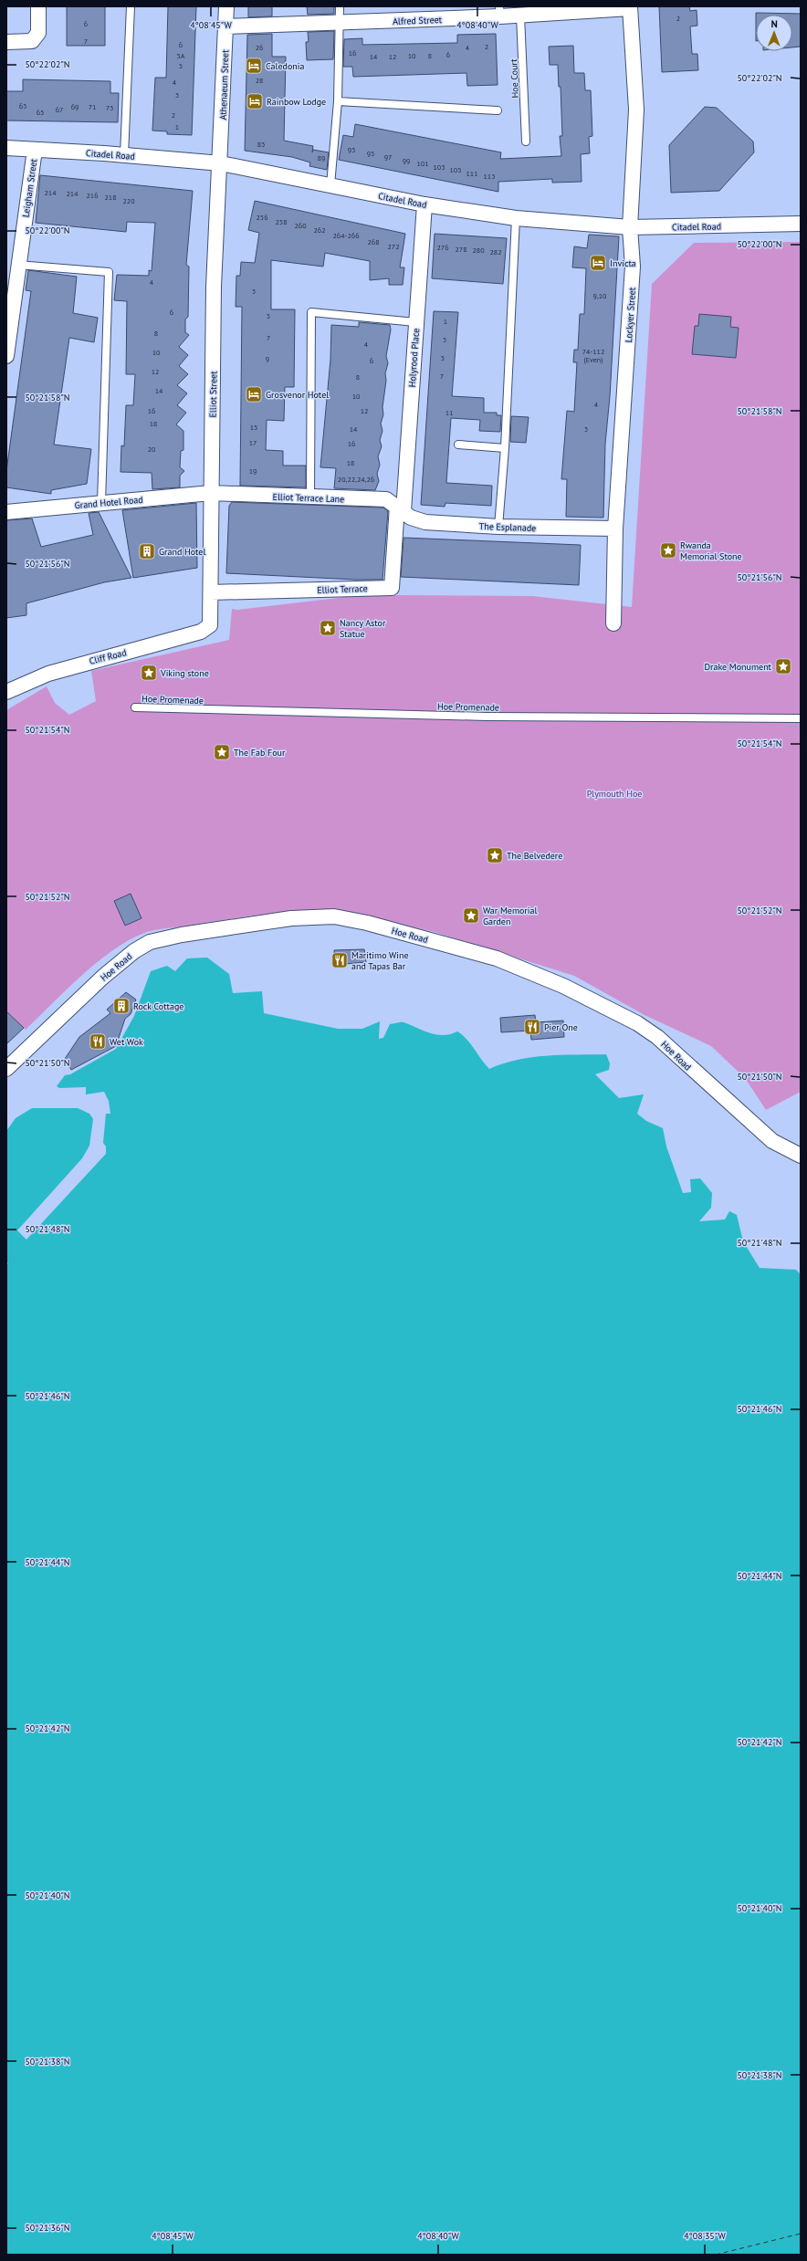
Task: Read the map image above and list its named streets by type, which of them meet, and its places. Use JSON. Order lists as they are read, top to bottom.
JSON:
{
  "streets": {
    "street": [
      "Alfred Street",
      "Athenaeum Street",
      "Citadel Road",
      "Leigham Street",
      "Lockyer Street",
      "Holyrood Place",
      "Elliot Street",
      "Elliot Terrace Lane",
      "Grand Hotel Road",
      "The Esplanade",
      "Elliot Terrace",
      "Cliff Road",
      "Hoe Road"
    ],
    "lane": ["Hoe Court", "Hoe Promenade"]
  },
  "crossings": [
    ["Alfred Street", "Hoe Court"],
    ["Alfred Street", "Athenaeum Street"],
    ["Alfred Street", "Lockyer Street"],
    ["Athenaeum Street", "Citadel Road"],
    ["Athenaeum Street", "Elliot Street"],
    ["Citadel Road", "Leigham Street"],
    ["Citadel Road", "Lockyer Street"],
    ["Citadel Road", "Holyrood Place"],
    ["Citadel Road", "Elliot Street"],
    ["Lockyer Street", "The Esplanade"],
    ["Holyrood Place", "Elliot Terrace Lane"],
    ["Holyrood Place", "The Esplanade"],
    ["Holyrood Place", "Elliot Terrace"],
    ["Elliot Street", "Elliot Terrace Lane"],
    ["Elliot Street", "Grand Hotel Road"],
    ["Elliot Street", "Elliot Terrace"],
    ["Elliot Street", "Cliff Road"],
    ["Elliot Terrace Lane", "Grand Hotel Road"],
    ["Elliot Terrace Lane", "The Esplanade"],
    ["Elliot Terrace Lane", "Elliot Terrace"],
    ["The Esplanade", "Elliot Terrace"]
  ],
  "parks": ["Plymouth Hoe"],
  "places": {
    "hotel": [
      "Caledonia",
      "Rainbow Lodge",
      "Invicta",
      "Grosvenor Hotel"
    ],
    "place": [
      "Rwanda Memorial Stone",
      "Nancy Astor Statue",
      "Drake Monument",
      "Viking stone",
      "The Fab Four",
      "The Belvedere",
      "War Memorial Garden"
    ],
    "building": ["Grand Hotel", "Rock Cottage"],
    "restaurant": ["Maritimo Wine and Tapas Bar", "Pier One", "Wet Wok"]
  },
  "house_numbers": [
    "2",
    "6",
    "7",
    "6",
    "2",
    "26",
    "4",
    "16",
    "6",
    "5A",
    "10",
    "8",
    "14",
    "12",
    "5",
    "28",
    "4",
    "3",
    "63",
    "69",
    "71",
    "73",
    "67",
    "65",
    "2",
    "1",
    "83",
    "93",
    "95",
    "97",
    "89",
    "99",
    "101",
    "103",
    "105",
    "111",
    "113",
    "214",
    "214",
    "216",
    "218",
    "220",
    "256",
    "258",
    "260",
    "262",
    "264-266",
    "268",
    "272",
    "276",
    "278",
    "280",
    "282",
    "4",
    "3",
    "9,10",
    "6",
    "5",
    "1",
    "8",
    "7",
    "3",
    "4",
    "74-112 (Even)",
    "10",
    "5",
    "9",
    "6",
    "12",
    "7",
    "8",
    "14",
    "10",
    "4",
    "16",
    "12",
    "11",
    "18",
    "15",
    "14",
    "3",
    "17",
    "16",
    "20",
    "18",
    "19",
    "20,22,24,26"
  ],
  "north": "top",
  "coordinates": [
    "4°08'45\"W",
    "4°08'40\"W",
    "50°22'02\"N",
    "50°22'00\"N",
    "50°21'58\"N",
    "50°21'56\"N",
    "50°21'54\"N",
    "50°21'52\"N",
    "50°21'50\"N",
    "50°21'48\"N",
    "50°21'46\"N",
    "50°21'44\"N",
    "50°21'42\"N",
    "50°21'40\"N",
    "50°21'38\"N",
    "50°21'36\"N",
    "4°08'35\"W"
  ]
}
